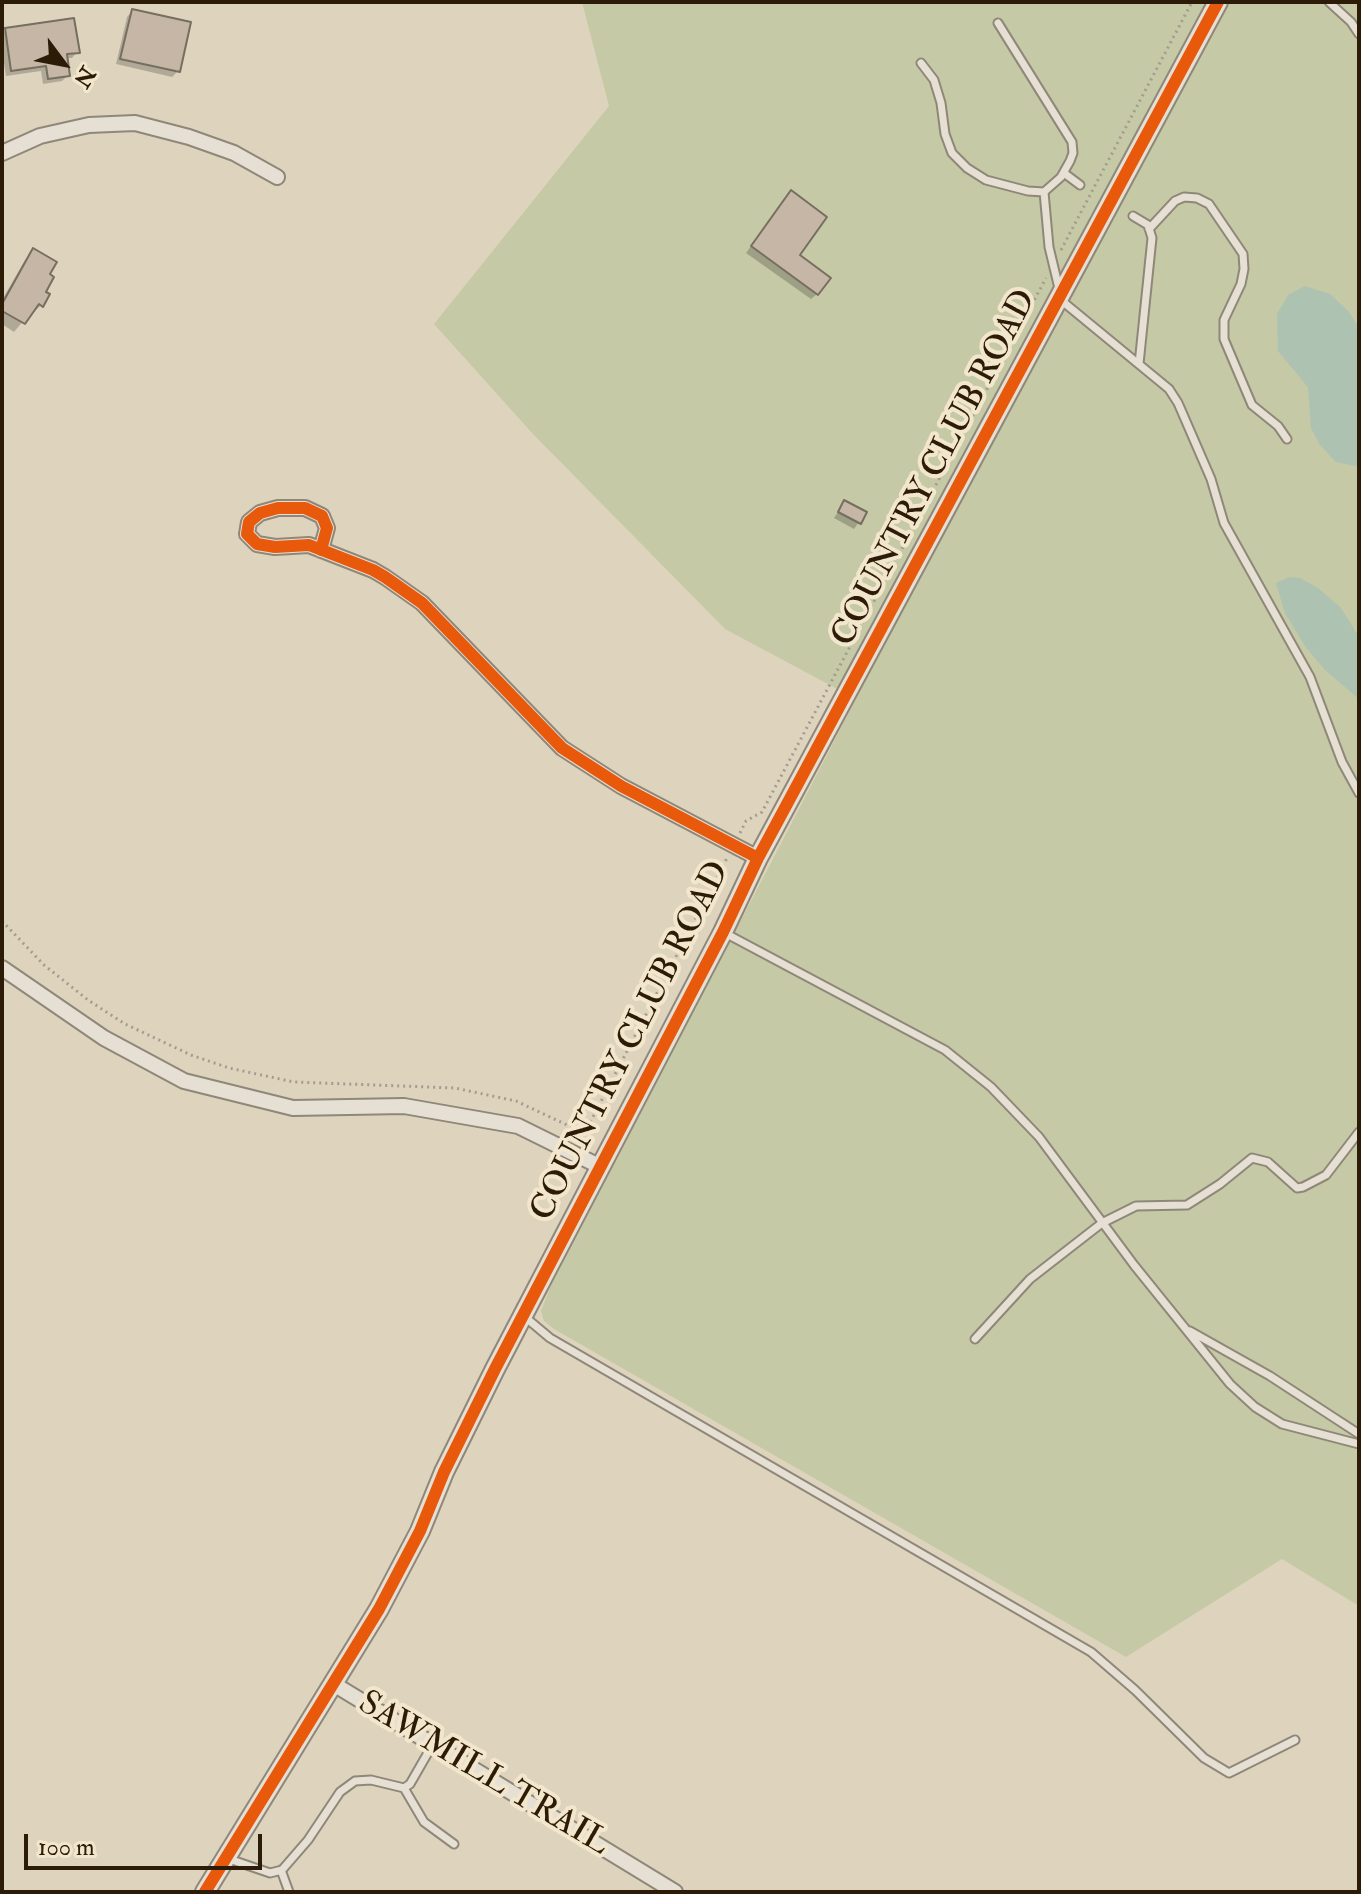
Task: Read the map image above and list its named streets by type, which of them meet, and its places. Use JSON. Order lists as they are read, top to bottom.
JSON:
{
  "streets": {
    "street": ["COUNTRY CLUB ROAD", "SAWMILL TRAIL"]
  },
  "crossings": [
    ["COUNTRY CLUB ROAD", "SAWMILL TRAIL"]
  ],
  "scale_bar": "100 m",
  "north": "bottom right"
}
